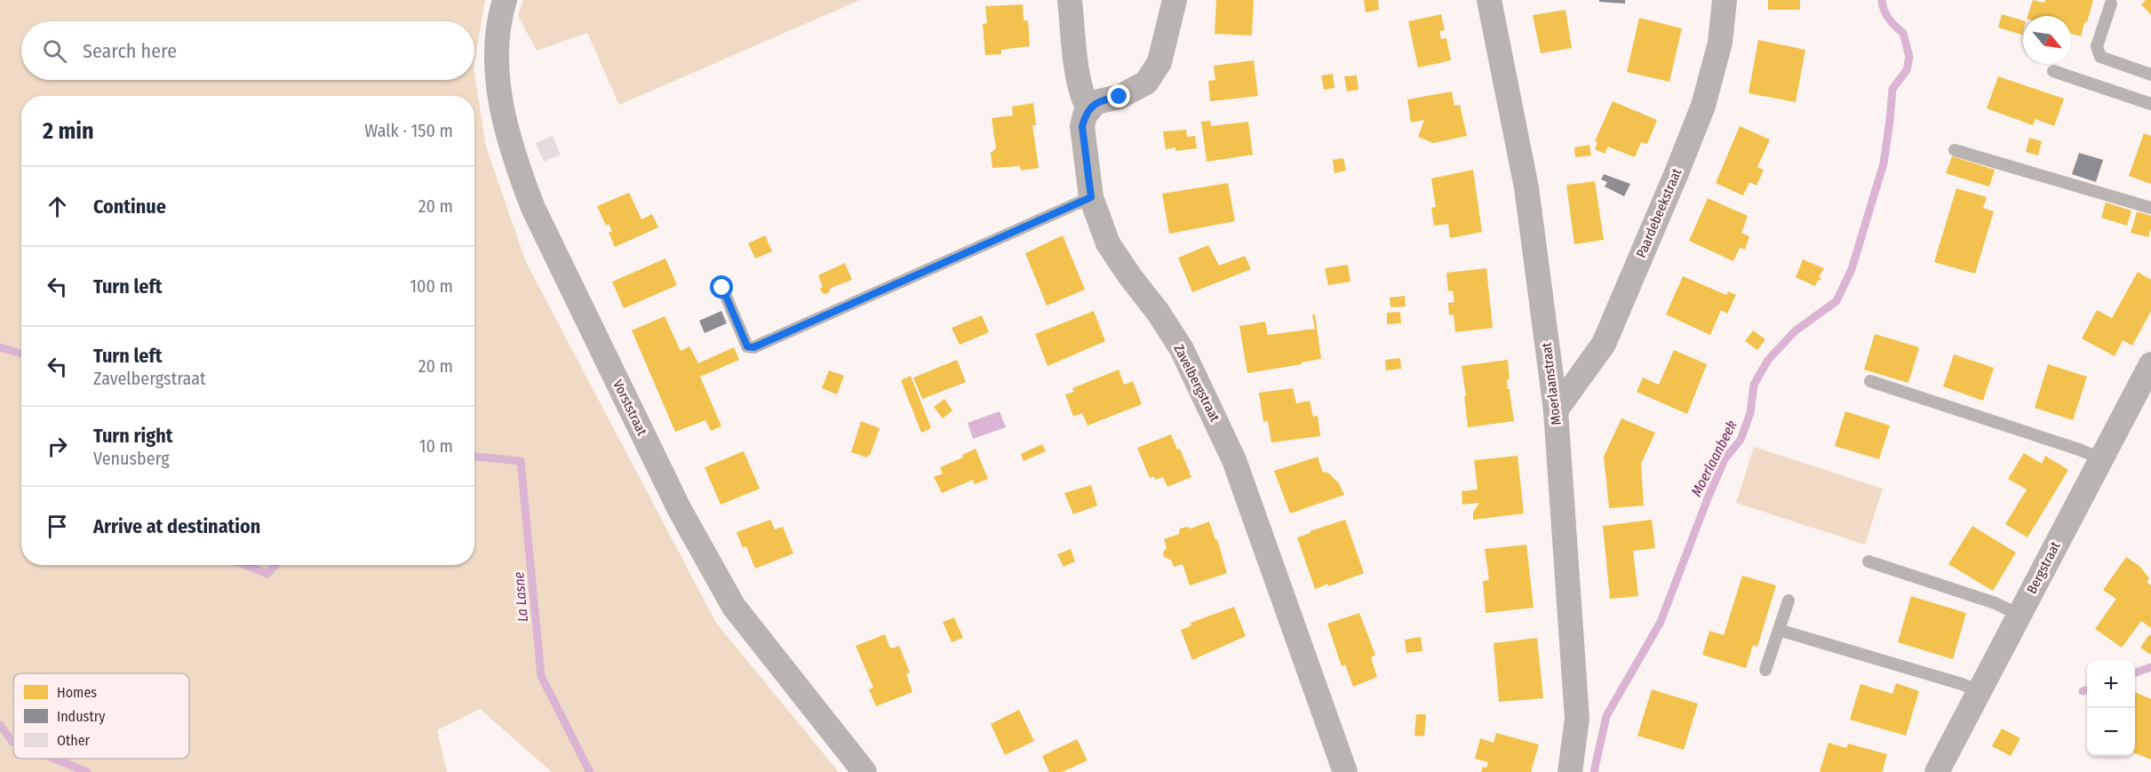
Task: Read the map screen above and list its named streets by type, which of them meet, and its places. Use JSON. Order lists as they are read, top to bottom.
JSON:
{
  "streets": {
    "street": [
      "Paardebeekstraat",
      "Zavelbergstraat",
      "Moerlaanstraat",
      "Vorststraat",
      "Bergstraat"
    ]
  },
  "crossings": [
    ["Paardebeekstraat", "Moerlaanstraat"]
  ],
  "water": ["Moerlaanbeek", "La Lasne"],
  "legend": ["Homes", "Industry", "Other"],
  "north": "bottom right",
  "page": {
    "search": "Search here",
    "heading": ["2 min", "Walk · 150 m"],
    "list": [
      ["Continue", "20 m"],
      ["Turn left", "100 m"],
      ["Turn left", "Zavelbergstraat", "20 m"],
      ["Turn right", "Venusberg", "10 m"],
      "Arrive at destination"
    ],
    "map_buttons": ["+", "−"]
  }
}
